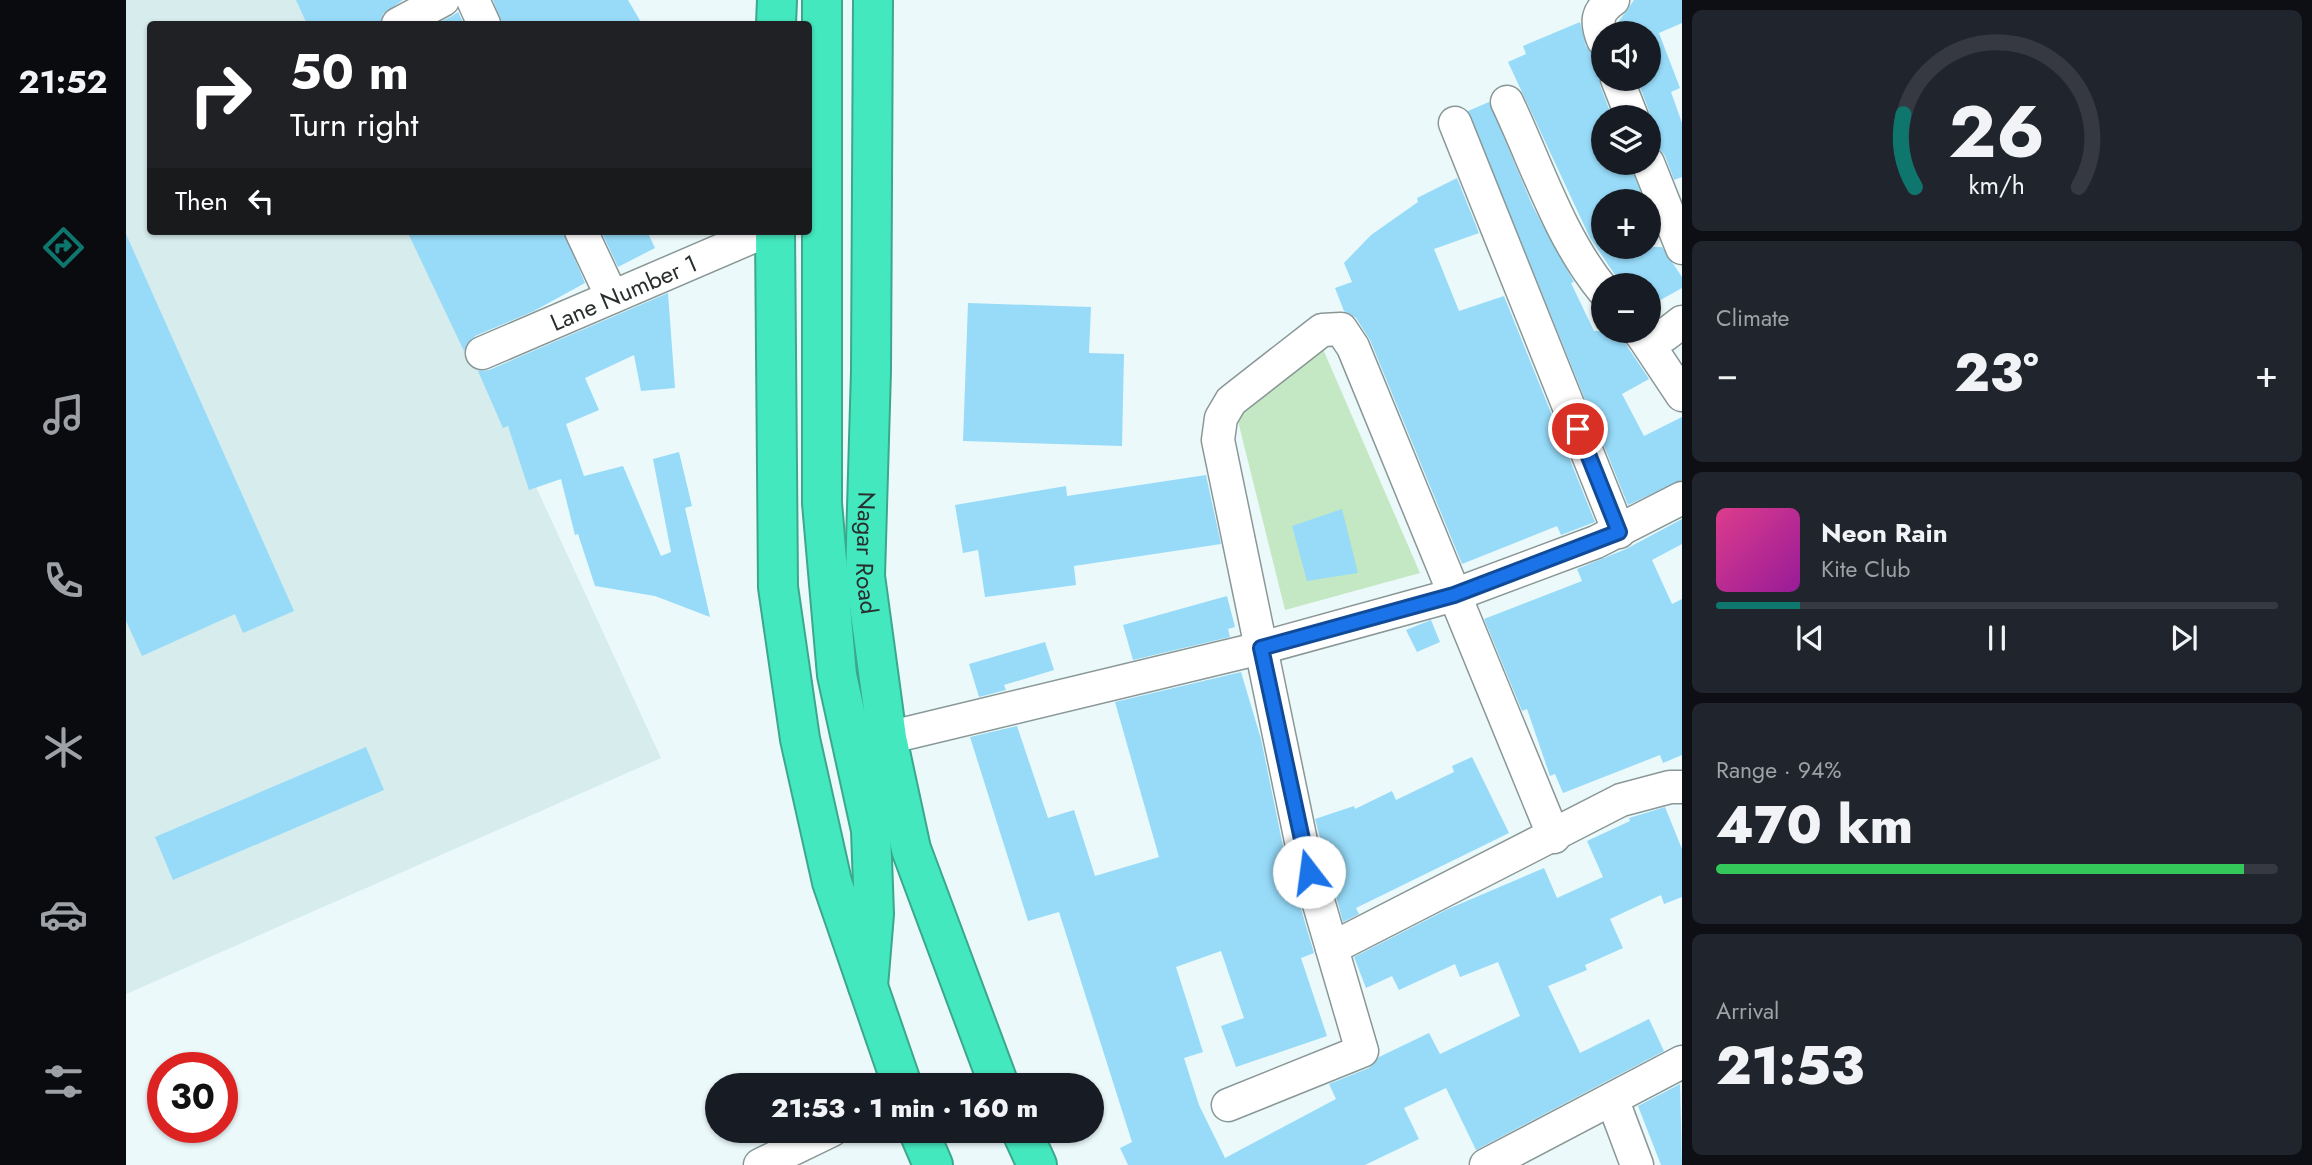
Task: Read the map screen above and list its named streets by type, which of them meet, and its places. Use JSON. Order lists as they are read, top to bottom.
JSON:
{
  "streets": {
    "highway": ["Nagar Road"],
    "street": ["Lane Number 1"]
  },
  "page": {
    "tabs": "21:52",
    "map_buttons": ["+", "−"],
    "turn": ["50 m", "Turn right"],
    "then": "Then",
    "tile": [
      "Climate",
      ["Range · 94%", "470 km"],
      ["Arrival", "21:53"]
    ],
    "heat": ["−", "23°", "+"],
    "song": ["Neon Rain", "Kite Club"],
    "limit": "30",
    "trip": "21:53 · 1 min · 160 m",
    "gauge": ["26", "km/h"]
  }
}
